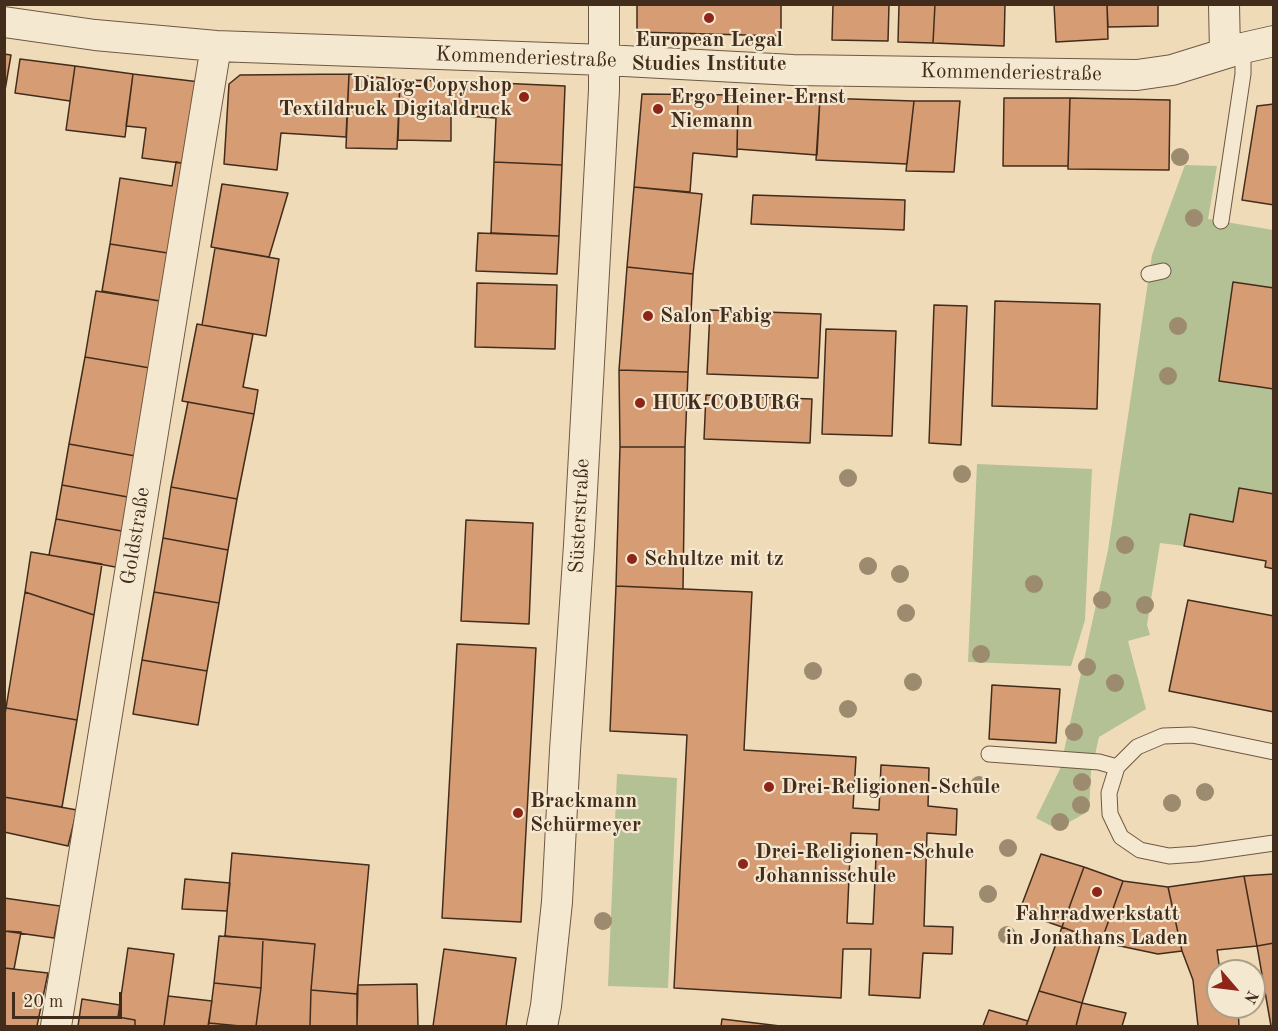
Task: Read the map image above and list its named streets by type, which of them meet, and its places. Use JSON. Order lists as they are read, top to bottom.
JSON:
{
  "streets": {
    "street": ["Kommenderiestraße", "Süsterstraße", "Goldstraße"]
  },
  "crossings": [
    ["Kommenderiestraße", "Süsterstraße"],
    ["Kommenderiestraße", "Goldstraße"]
  ],
  "places": [
    "European Legal Studies Institute",
    "Dialog-Copyshop Textildruck Digitaldruck",
    "Ergo Heiner-Ernst Niemann",
    "Salon Fabig",
    "HUK-COBURG",
    "Schultze mit tz",
    "Drei-Religionen-Schule",
    "Brackmann Schürmeyer",
    "Drei-Religionen-Schule Johannisschule",
    "Fahrradwerkstatt in Jonathans Laden"
  ],
  "scale_bar": "20 m",
  "north": "bottom right"
}
